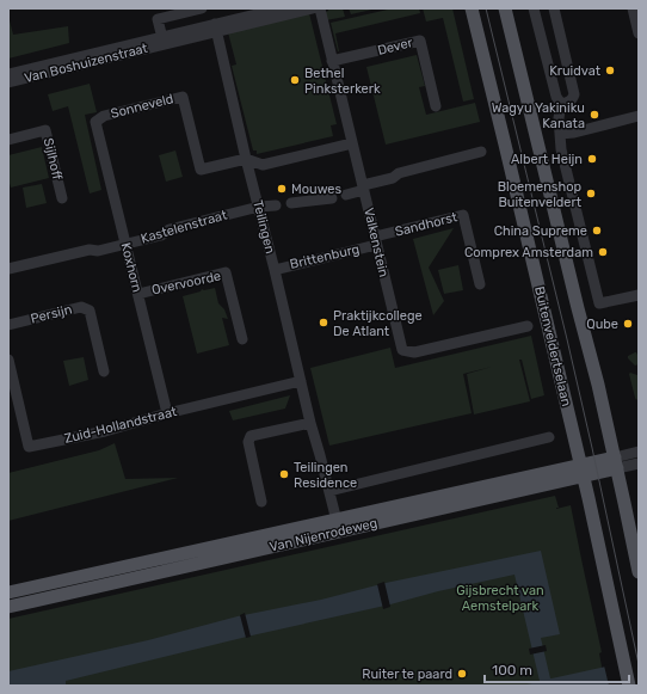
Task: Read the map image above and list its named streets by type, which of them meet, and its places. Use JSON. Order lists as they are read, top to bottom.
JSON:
{
  "streets": {
    "main road": ["Buitenveldertselaan", "Van Nijenrodeweg"],
    "street": [
      "Dever",
      "Van Boshuizenstraat",
      "Sonneveld",
      "Sijlhoff",
      "Sandhorst",
      "Kastelenstraat",
      "Teilingen",
      "Valkenstein",
      "Brittenburg",
      "Koxhorn",
      "Overvoorde",
      "Persijn",
      "Zuid-Hollandstraat"
    ]
  },
  "crossings": [
    ["Dever", "Valkenstein"],
    ["Van Boshuizenstraat", "Teilingen"],
    ["Sonneveld", "Teilingen"],
    ["Sonneveld", "Koxhorn"],
    ["Sandhorst", "Valkenstein"],
    ["Sandhorst", "Brittenburg"],
    ["Kastelenstraat", "Teilingen"],
    ["Kastelenstraat", "Koxhorn"],
    ["Teilingen", "Brittenburg"],
    ["Teilingen", "Zuid-Hollandstraat"],
    ["Teilingen", "Van Nijenrodeweg"],
    ["Valkenstein", "Brittenburg"],
    ["Koxhorn", "Overvoorde"],
    ["Koxhorn", "Zuid-Hollandstraat"],
    ["Buitenveldertselaan", "Van Nijenrodeweg"]
  ],
  "parks": ["Gijsbrecht van Aemstelpark"],
  "places": [
    "Kruidvat",
    "Bethel Pinksterkerk",
    "Wagyu Yakiniku Kanata",
    "Albert Heijn",
    "Mouwes",
    "Bloemenshop Buitenveldert",
    "China Supreme",
    "Comprex Amsterdam",
    "Praktijkcollege De Atlant",
    "Qube",
    "Teilingen Residence",
    "Ruiter te paard"
  ],
  "scale_bar": "100 m"
}
